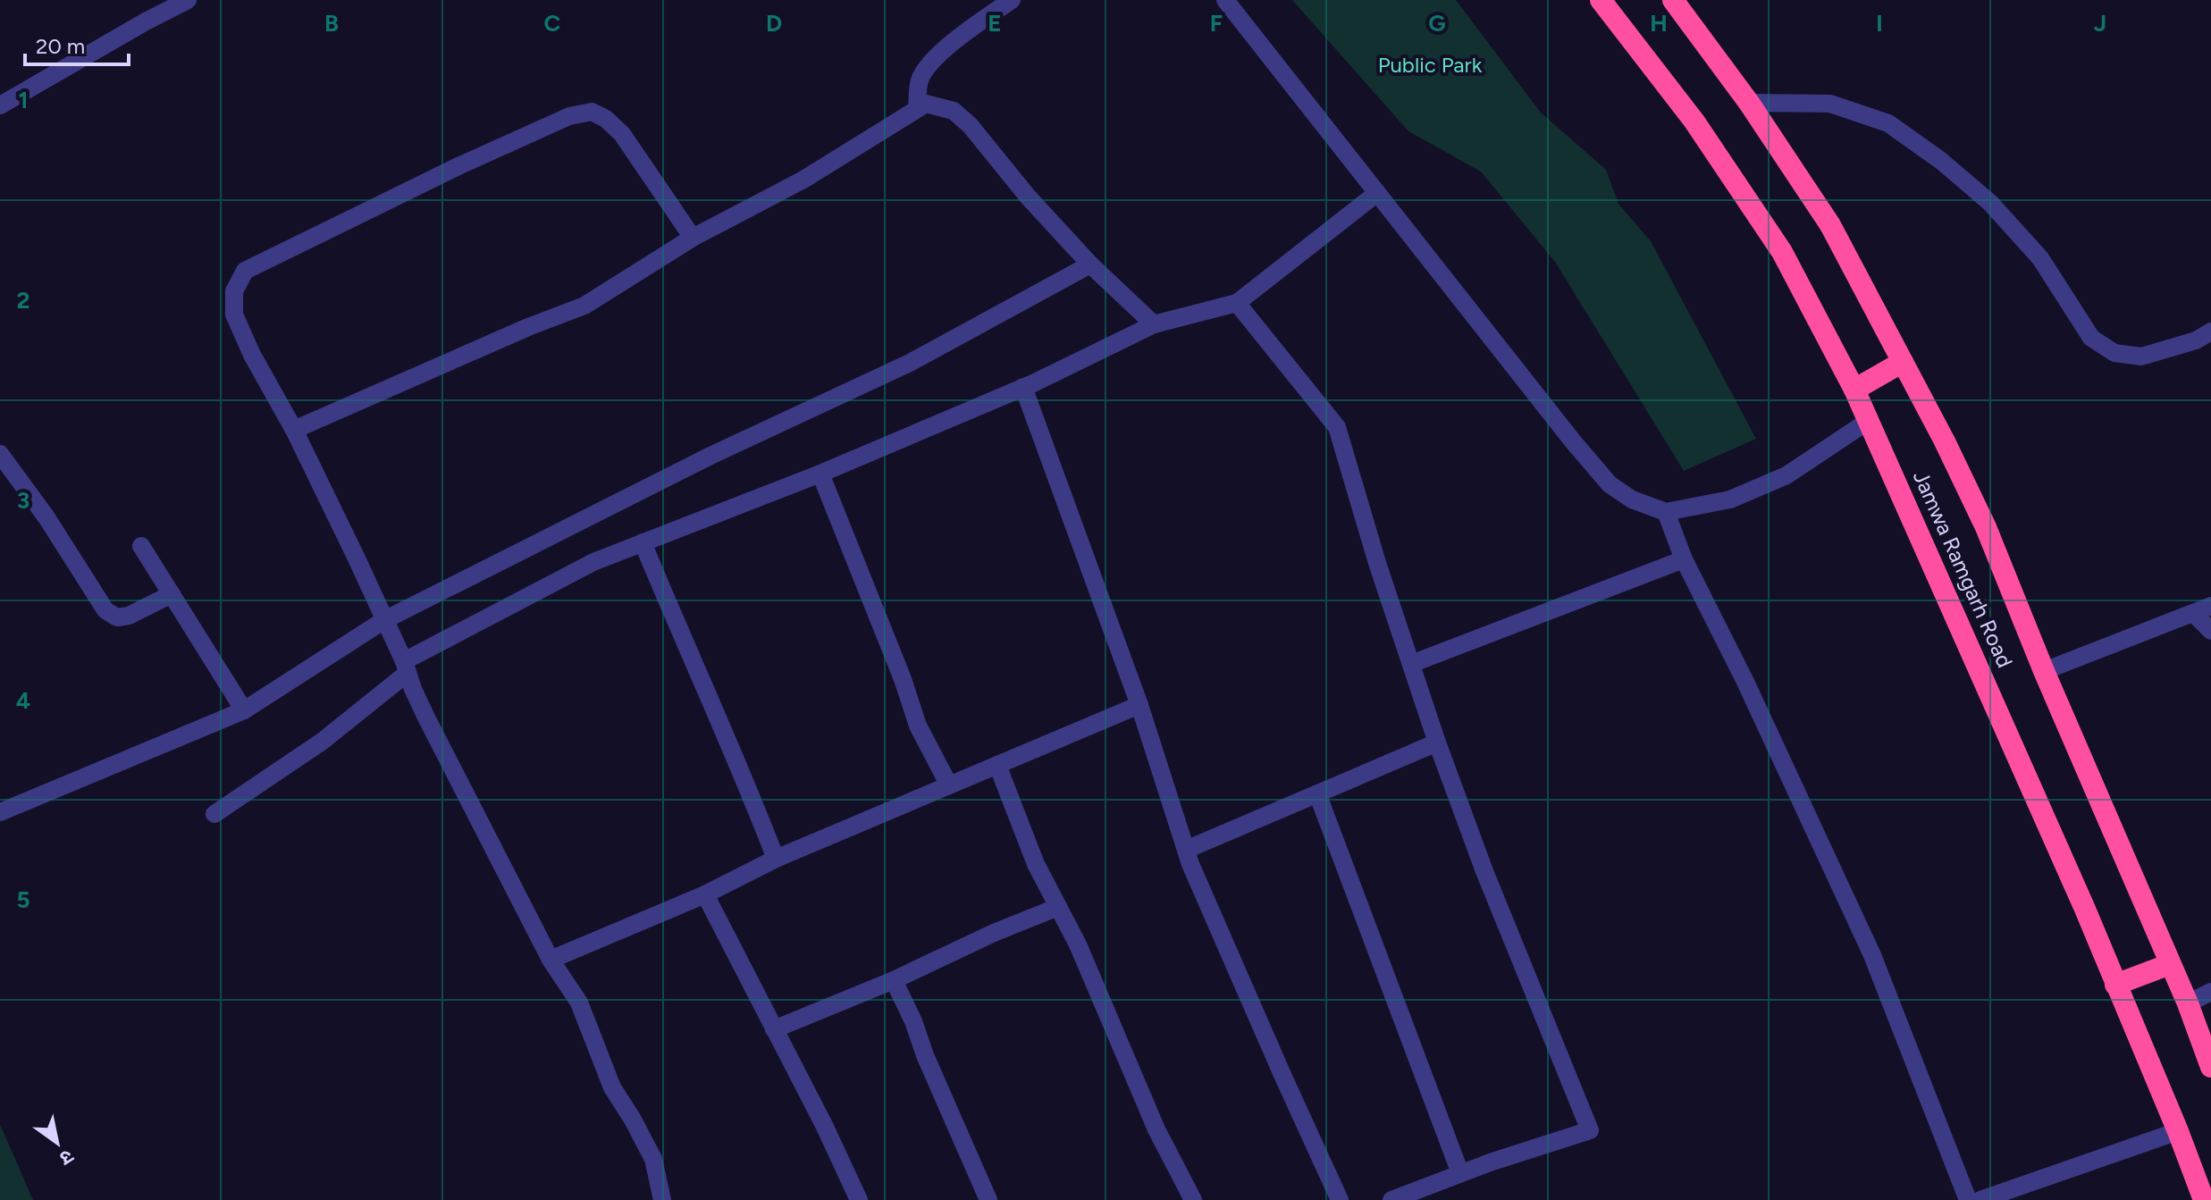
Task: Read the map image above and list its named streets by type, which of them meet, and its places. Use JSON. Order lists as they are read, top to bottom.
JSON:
{
  "streets": {
    "highway": ["Jamwa Ramgarh Road"]
  },
  "parks": ["Public Park"],
  "scale_bar": "20 m",
  "north": "bottom right",
  "grid": {
    "columns": [
      "B",
      "C",
      "D",
      "E",
      "F",
      "G",
      "H",
      "I",
      "J"
    ],
    "rows": [
      "1",
      "2",
      "3",
      "4",
      "5"
    ]
  }
}
